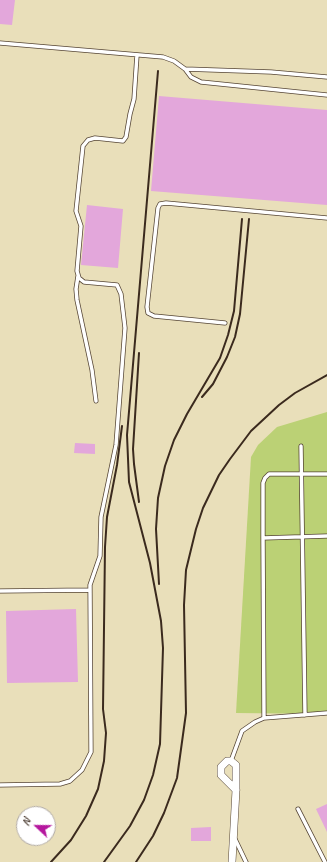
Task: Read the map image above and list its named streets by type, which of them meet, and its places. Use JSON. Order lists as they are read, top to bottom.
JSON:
{
  "north": "left"
}
